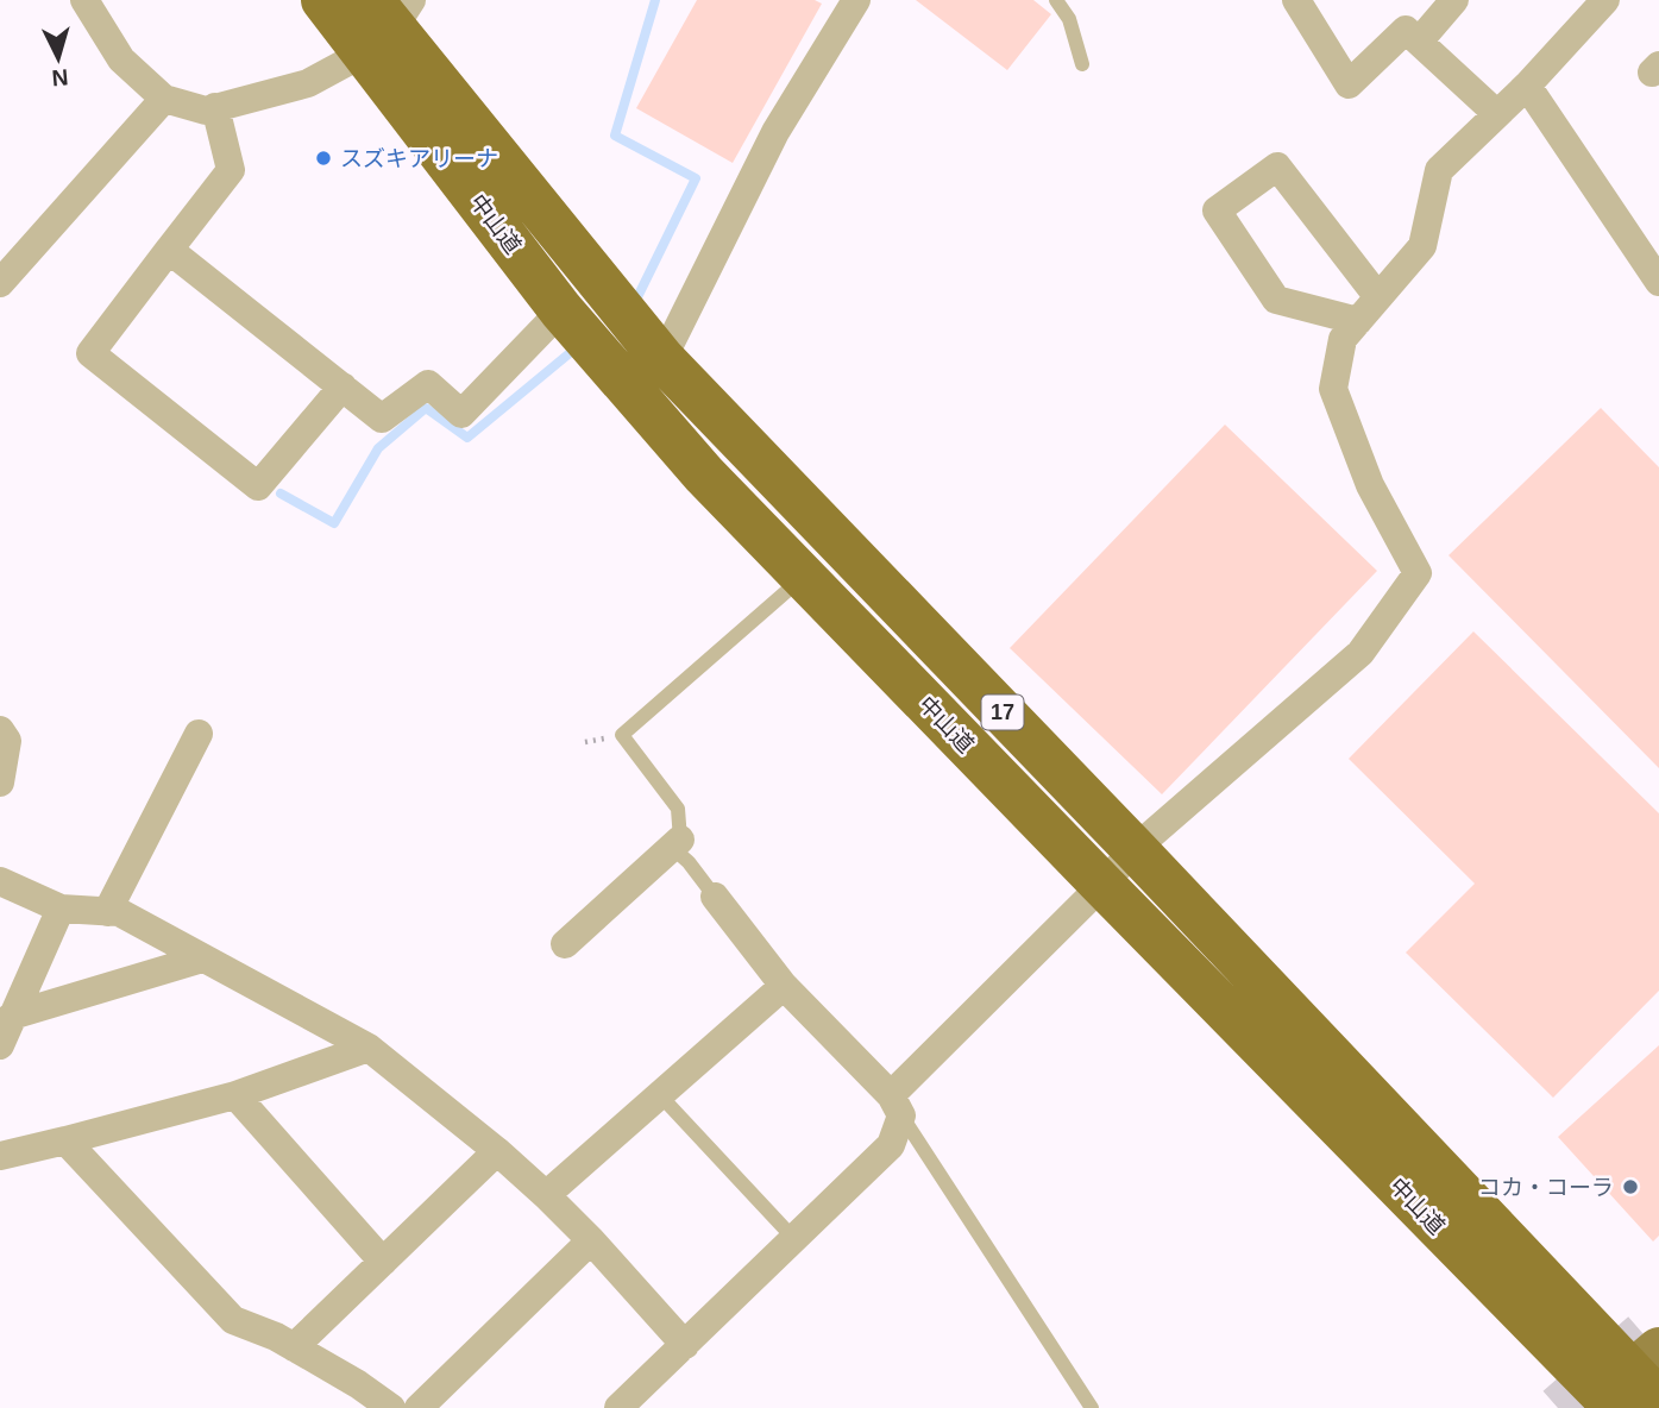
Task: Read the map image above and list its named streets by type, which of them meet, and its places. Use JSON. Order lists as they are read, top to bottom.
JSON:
{
  "streets": {
    "highway": ["中山道", "17"]
  },
  "places": ["スズキアリーナ", "コカ・コーラ"],
  "north": "bottom"
}
